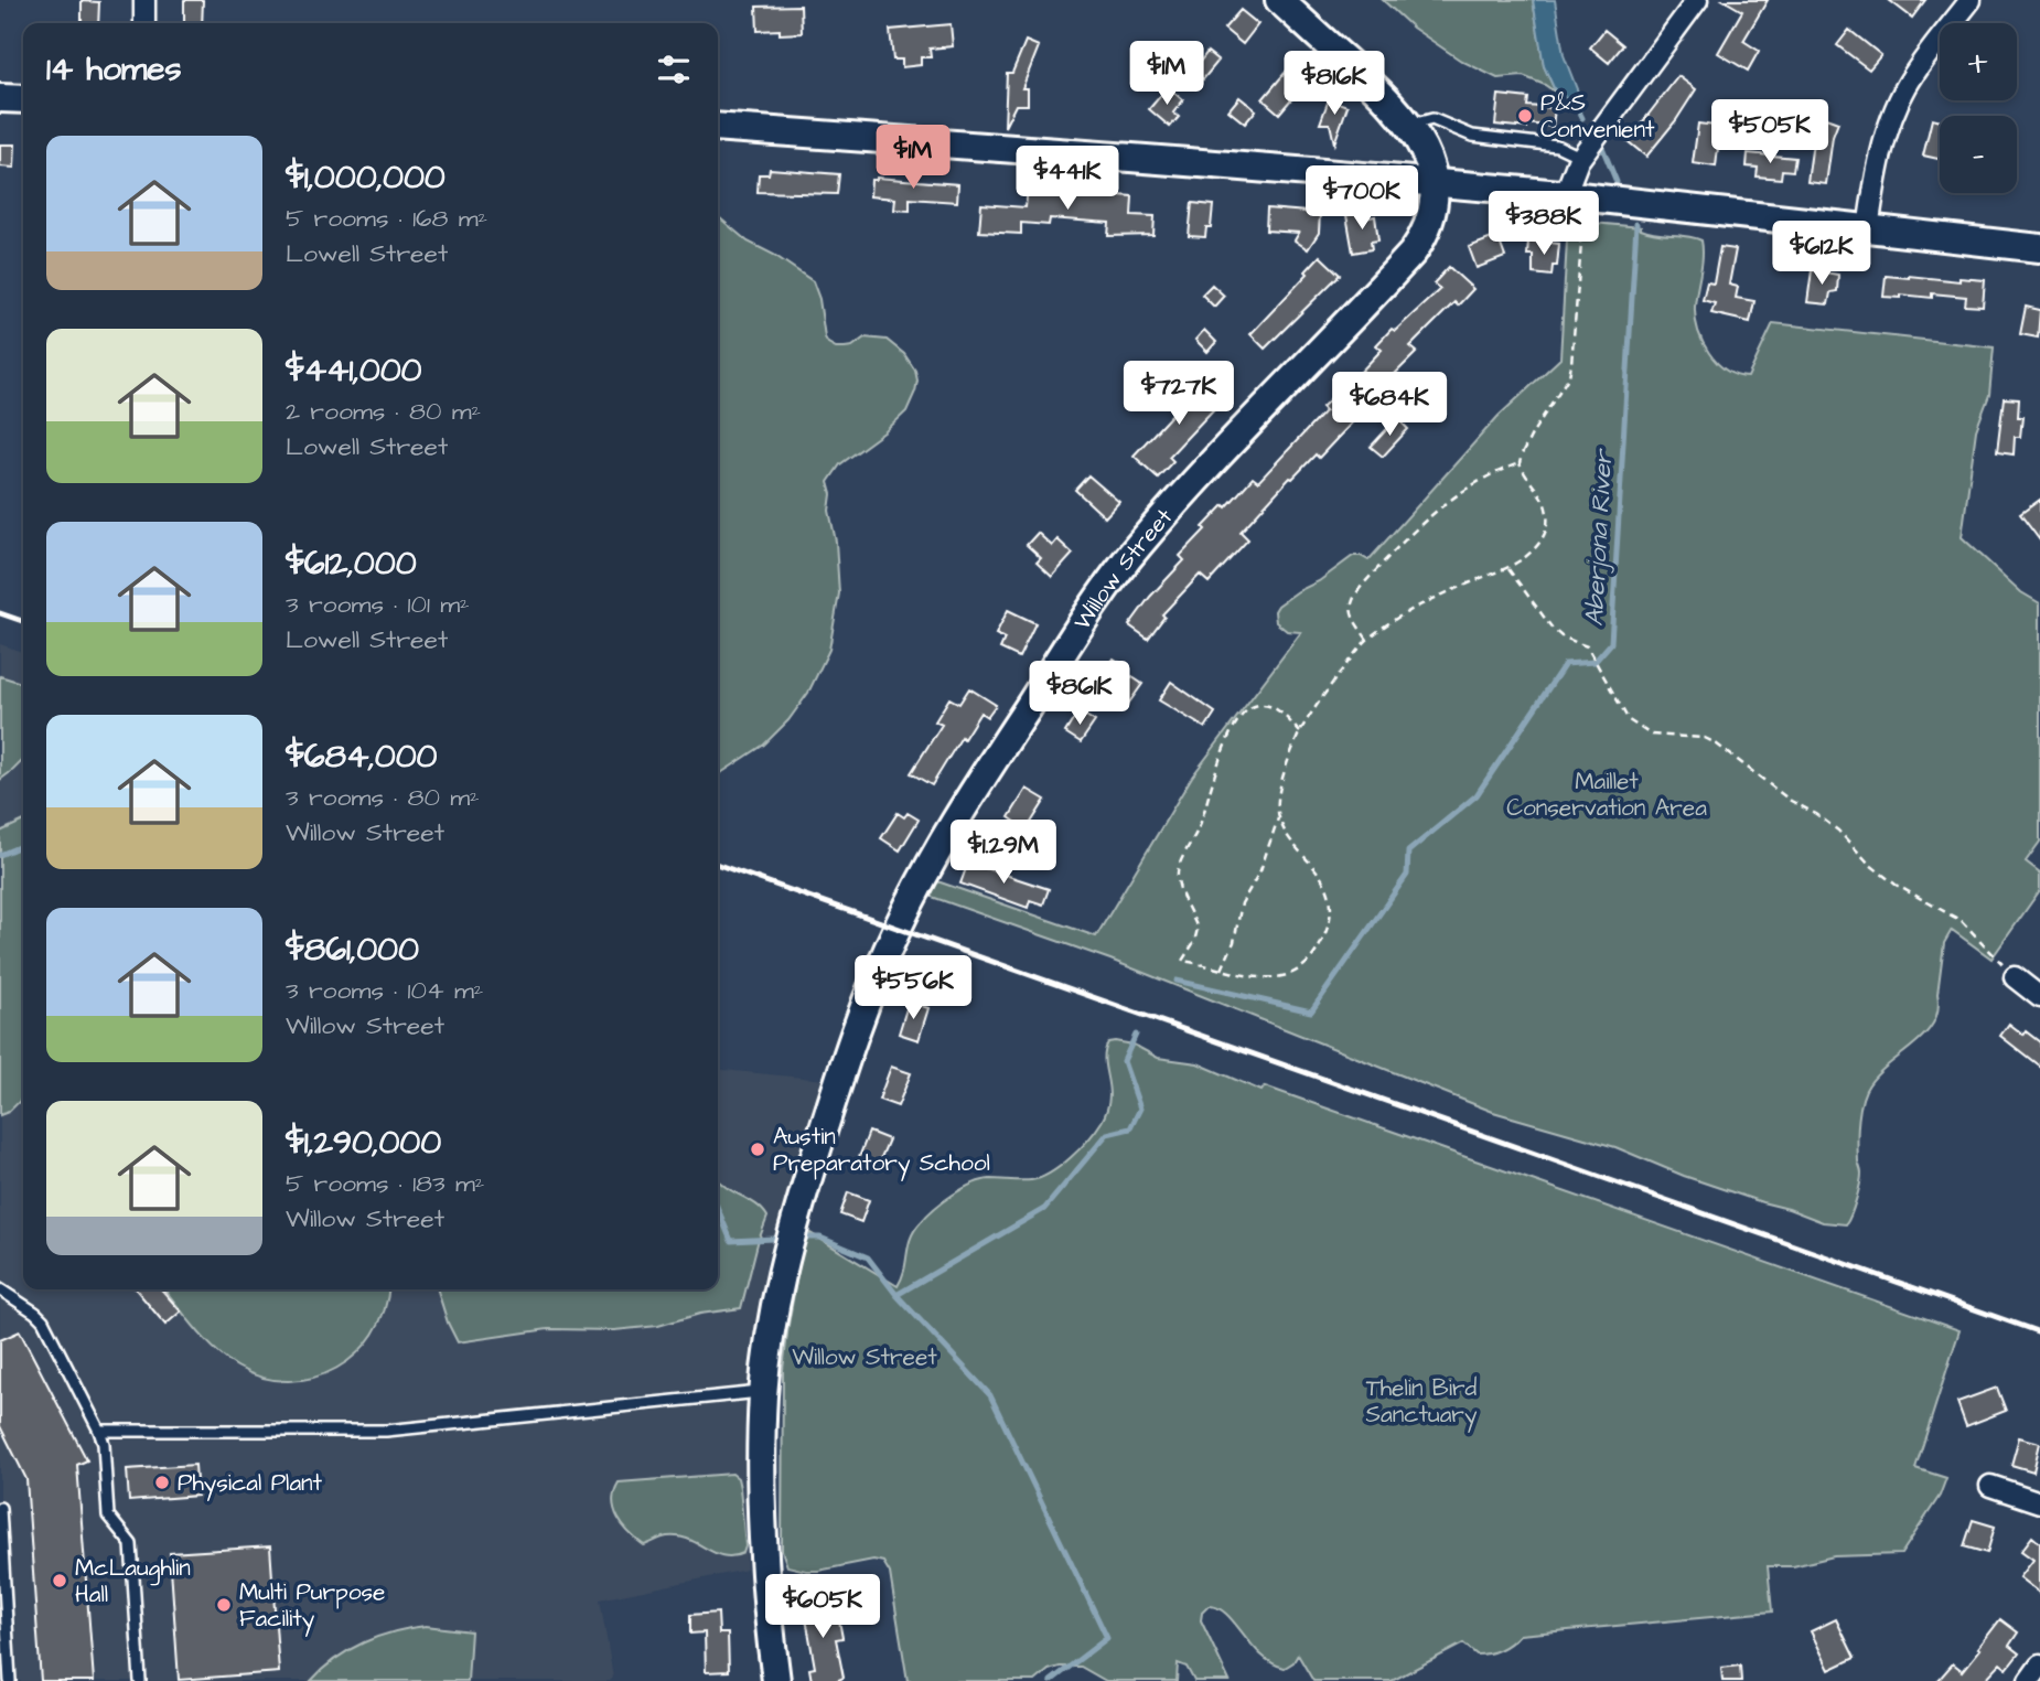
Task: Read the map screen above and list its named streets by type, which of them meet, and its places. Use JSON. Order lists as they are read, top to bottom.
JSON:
{
  "streets": {
    "main road": ["Willow Street"]
  },
  "water": ["Aberjona River"],
  "parks": ["Maillet Conservation Area", "Willow Street", "Thelin Bird Sanctuary"],
  "places": [
    "P&S Convenient",
    "Austin Preparatory School",
    "Physical Plant",
    "McLaughlin Hall",
    "Multi Purpose Facility"
  ],
  "page": {
    "map_buttons": ["+", "−"],
    "heading": "14 homes",
    "price": [
      "$1M",
      "$816K",
      "$505K",
      "$1M",
      "$441K",
      "$700K",
      "$388K",
      "$612K",
      "$727K",
      "$684K",
      "$861K",
      "$1.29M",
      "$556K",
      "$605K"
    ],
    "list": [
      {
        "name": "$1,000,000",
        "note": "5 rooms · 168 m² · Lowell Street"
      },
      {
        "name": "$441,000",
        "note": "2 rooms · 80 m² · Lowell Street"
      },
      {
        "name": "$612,000",
        "note": "3 rooms · 101 m² · Lowell Street"
      },
      {
        "name": "$684,000",
        "note": "3 rooms · 80 m² · Willow Street"
      },
      {
        "name": "$861,000",
        "note": "3 rooms · 104 m² · Willow Street"
      },
      {
        "name": "$1,290,000",
        "note": "5 rooms · 183 m² · Willow Street"
      }
    ]
  }
}
